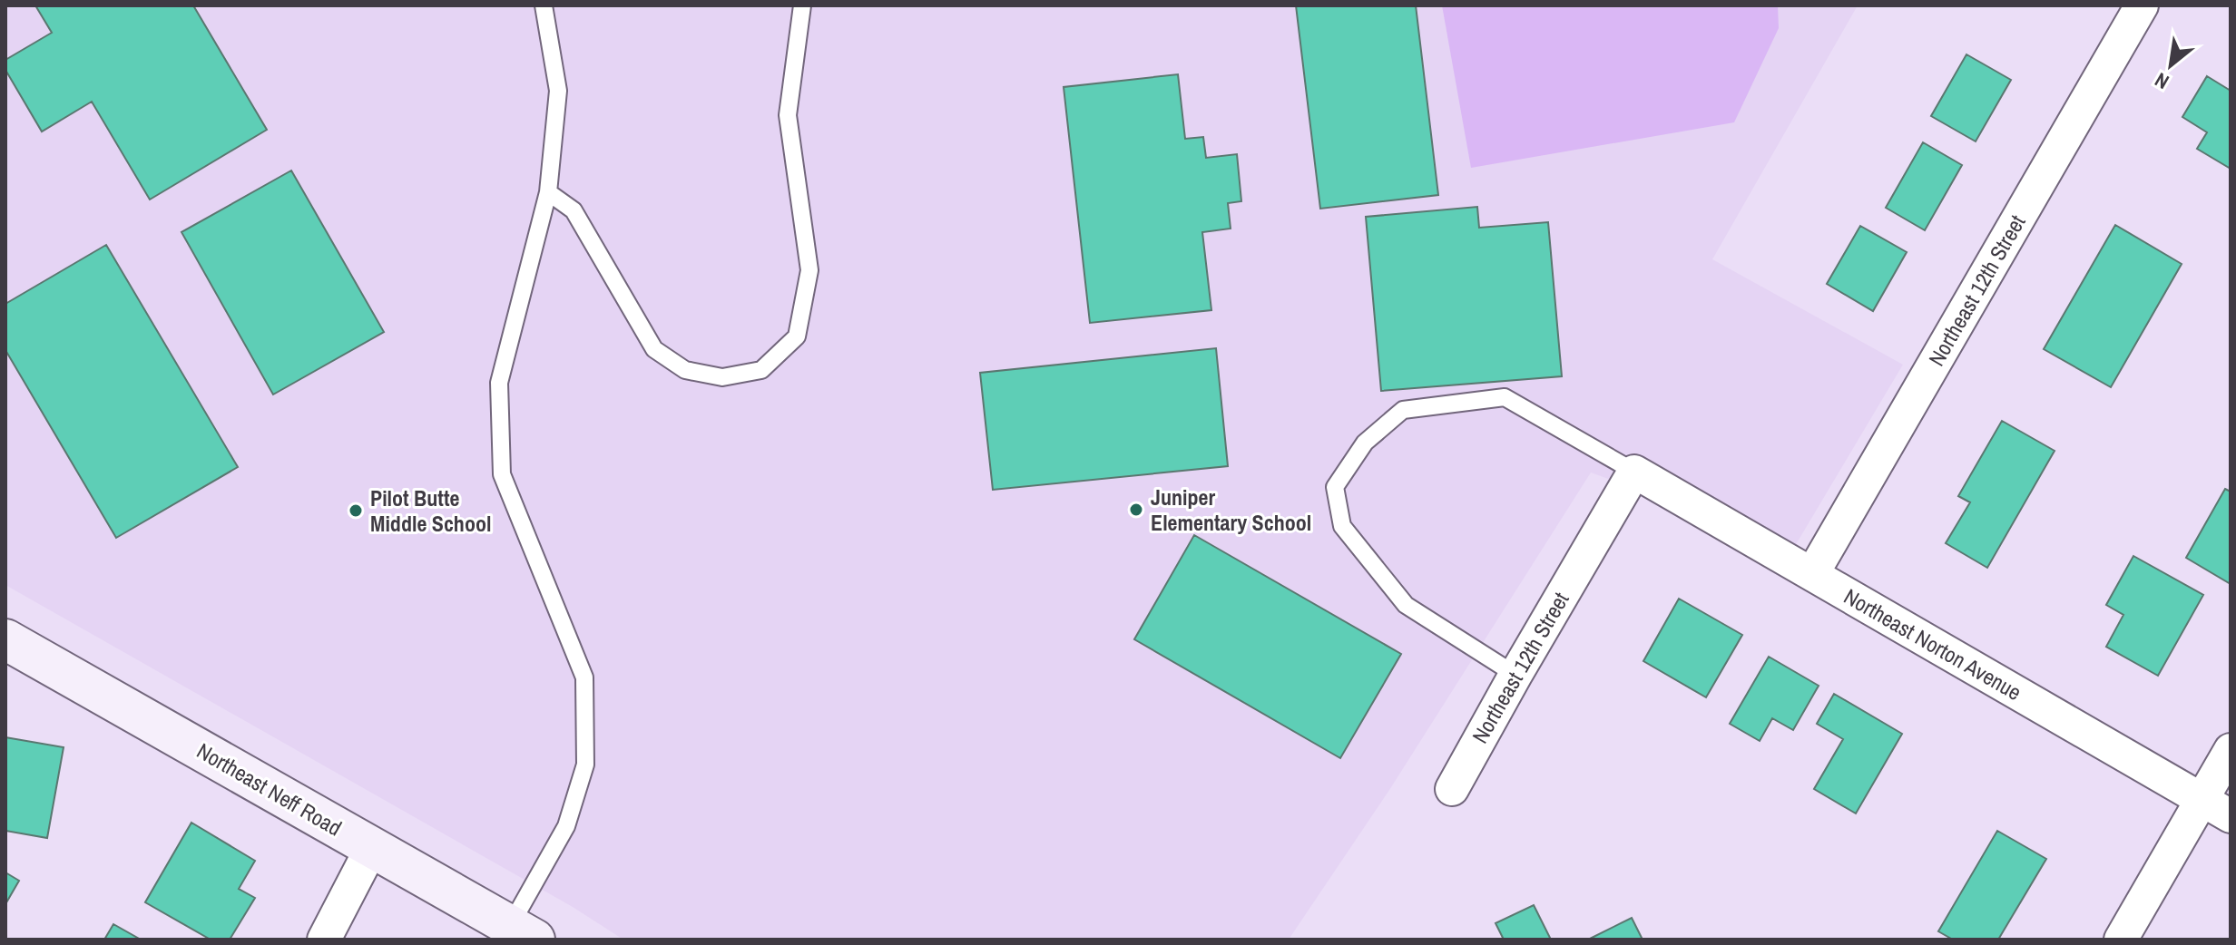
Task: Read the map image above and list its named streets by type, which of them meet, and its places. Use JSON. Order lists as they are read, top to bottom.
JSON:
{
  "streets": {
    "main road": ["Northeast Neff Road"],
    "street": ["Northeast 12th Street", "Northeast Norton Avenue"]
  },
  "crossings": [
    ["Northeast 12th Street", "Northeast Norton Avenue"]
  ],
  "places": ["Juniper Elementary School", "Pilot Butte Middle School"],
  "north": "bottom left"
}
